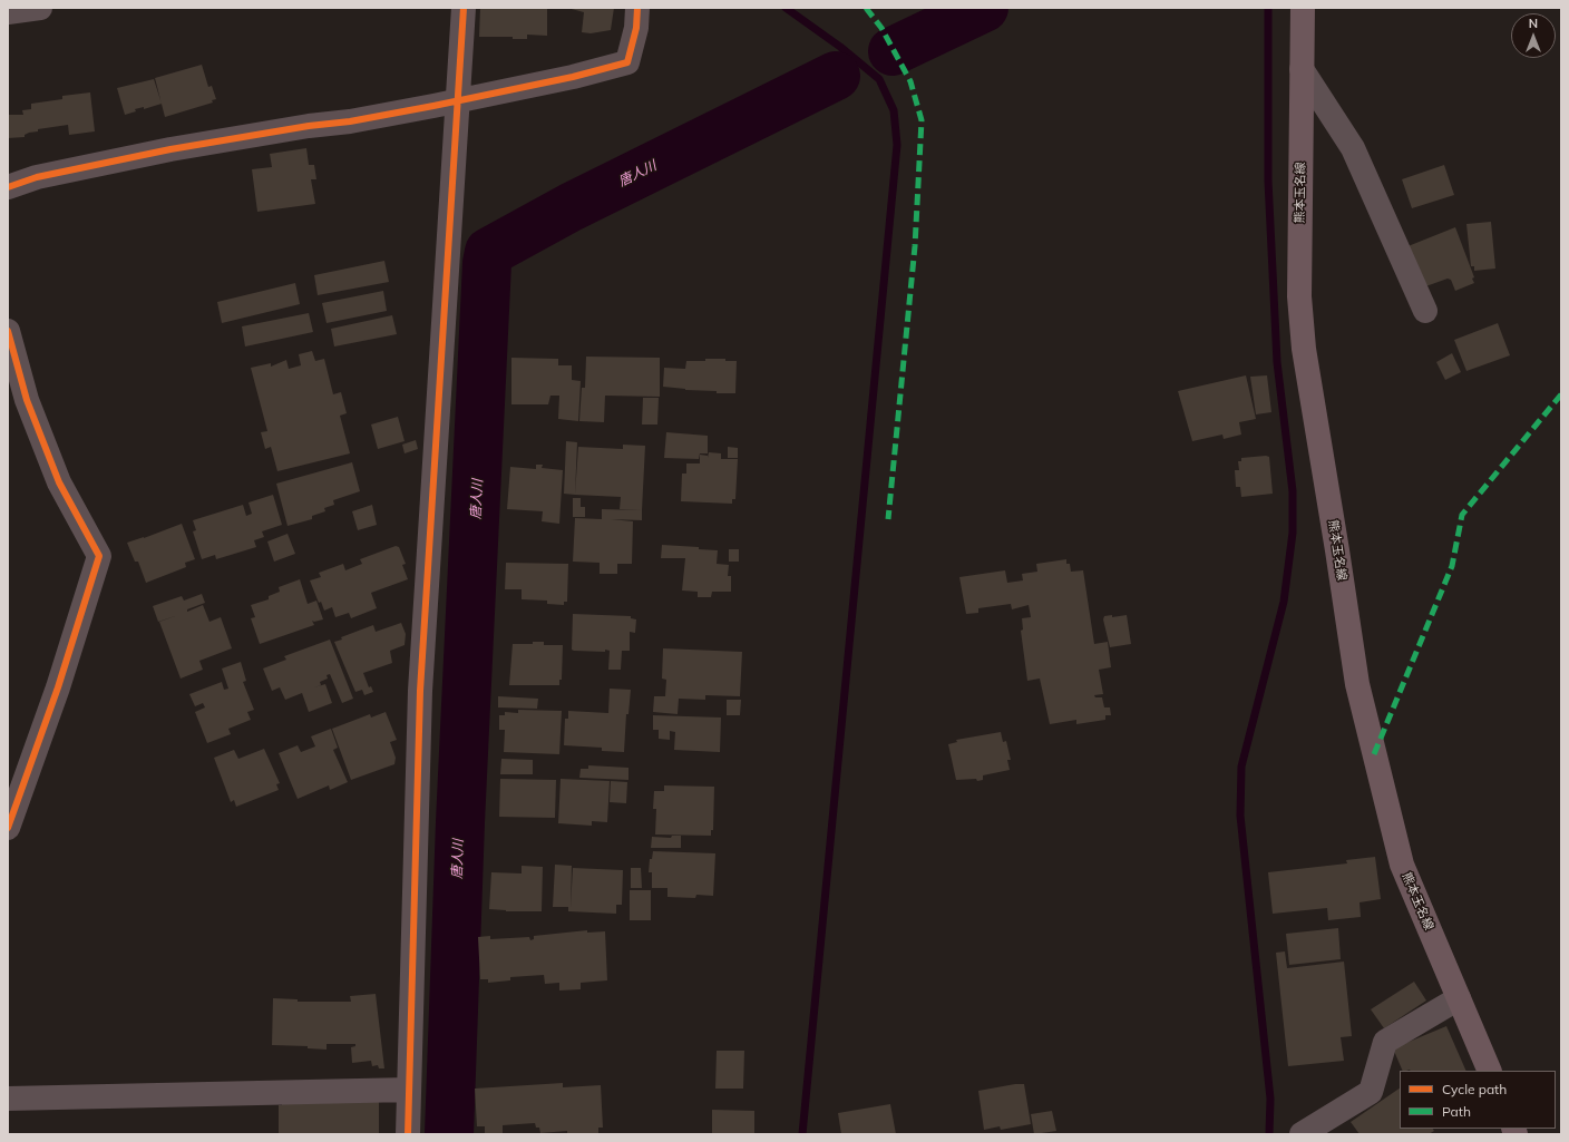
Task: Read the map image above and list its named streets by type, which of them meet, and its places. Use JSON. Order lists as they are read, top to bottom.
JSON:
{
  "streets": {
    "main road": ["熊本玉名線"]
  },
  "water": ["唐人川"],
  "legend": ["Cycle path", "Path"],
  "north": "top"
}
